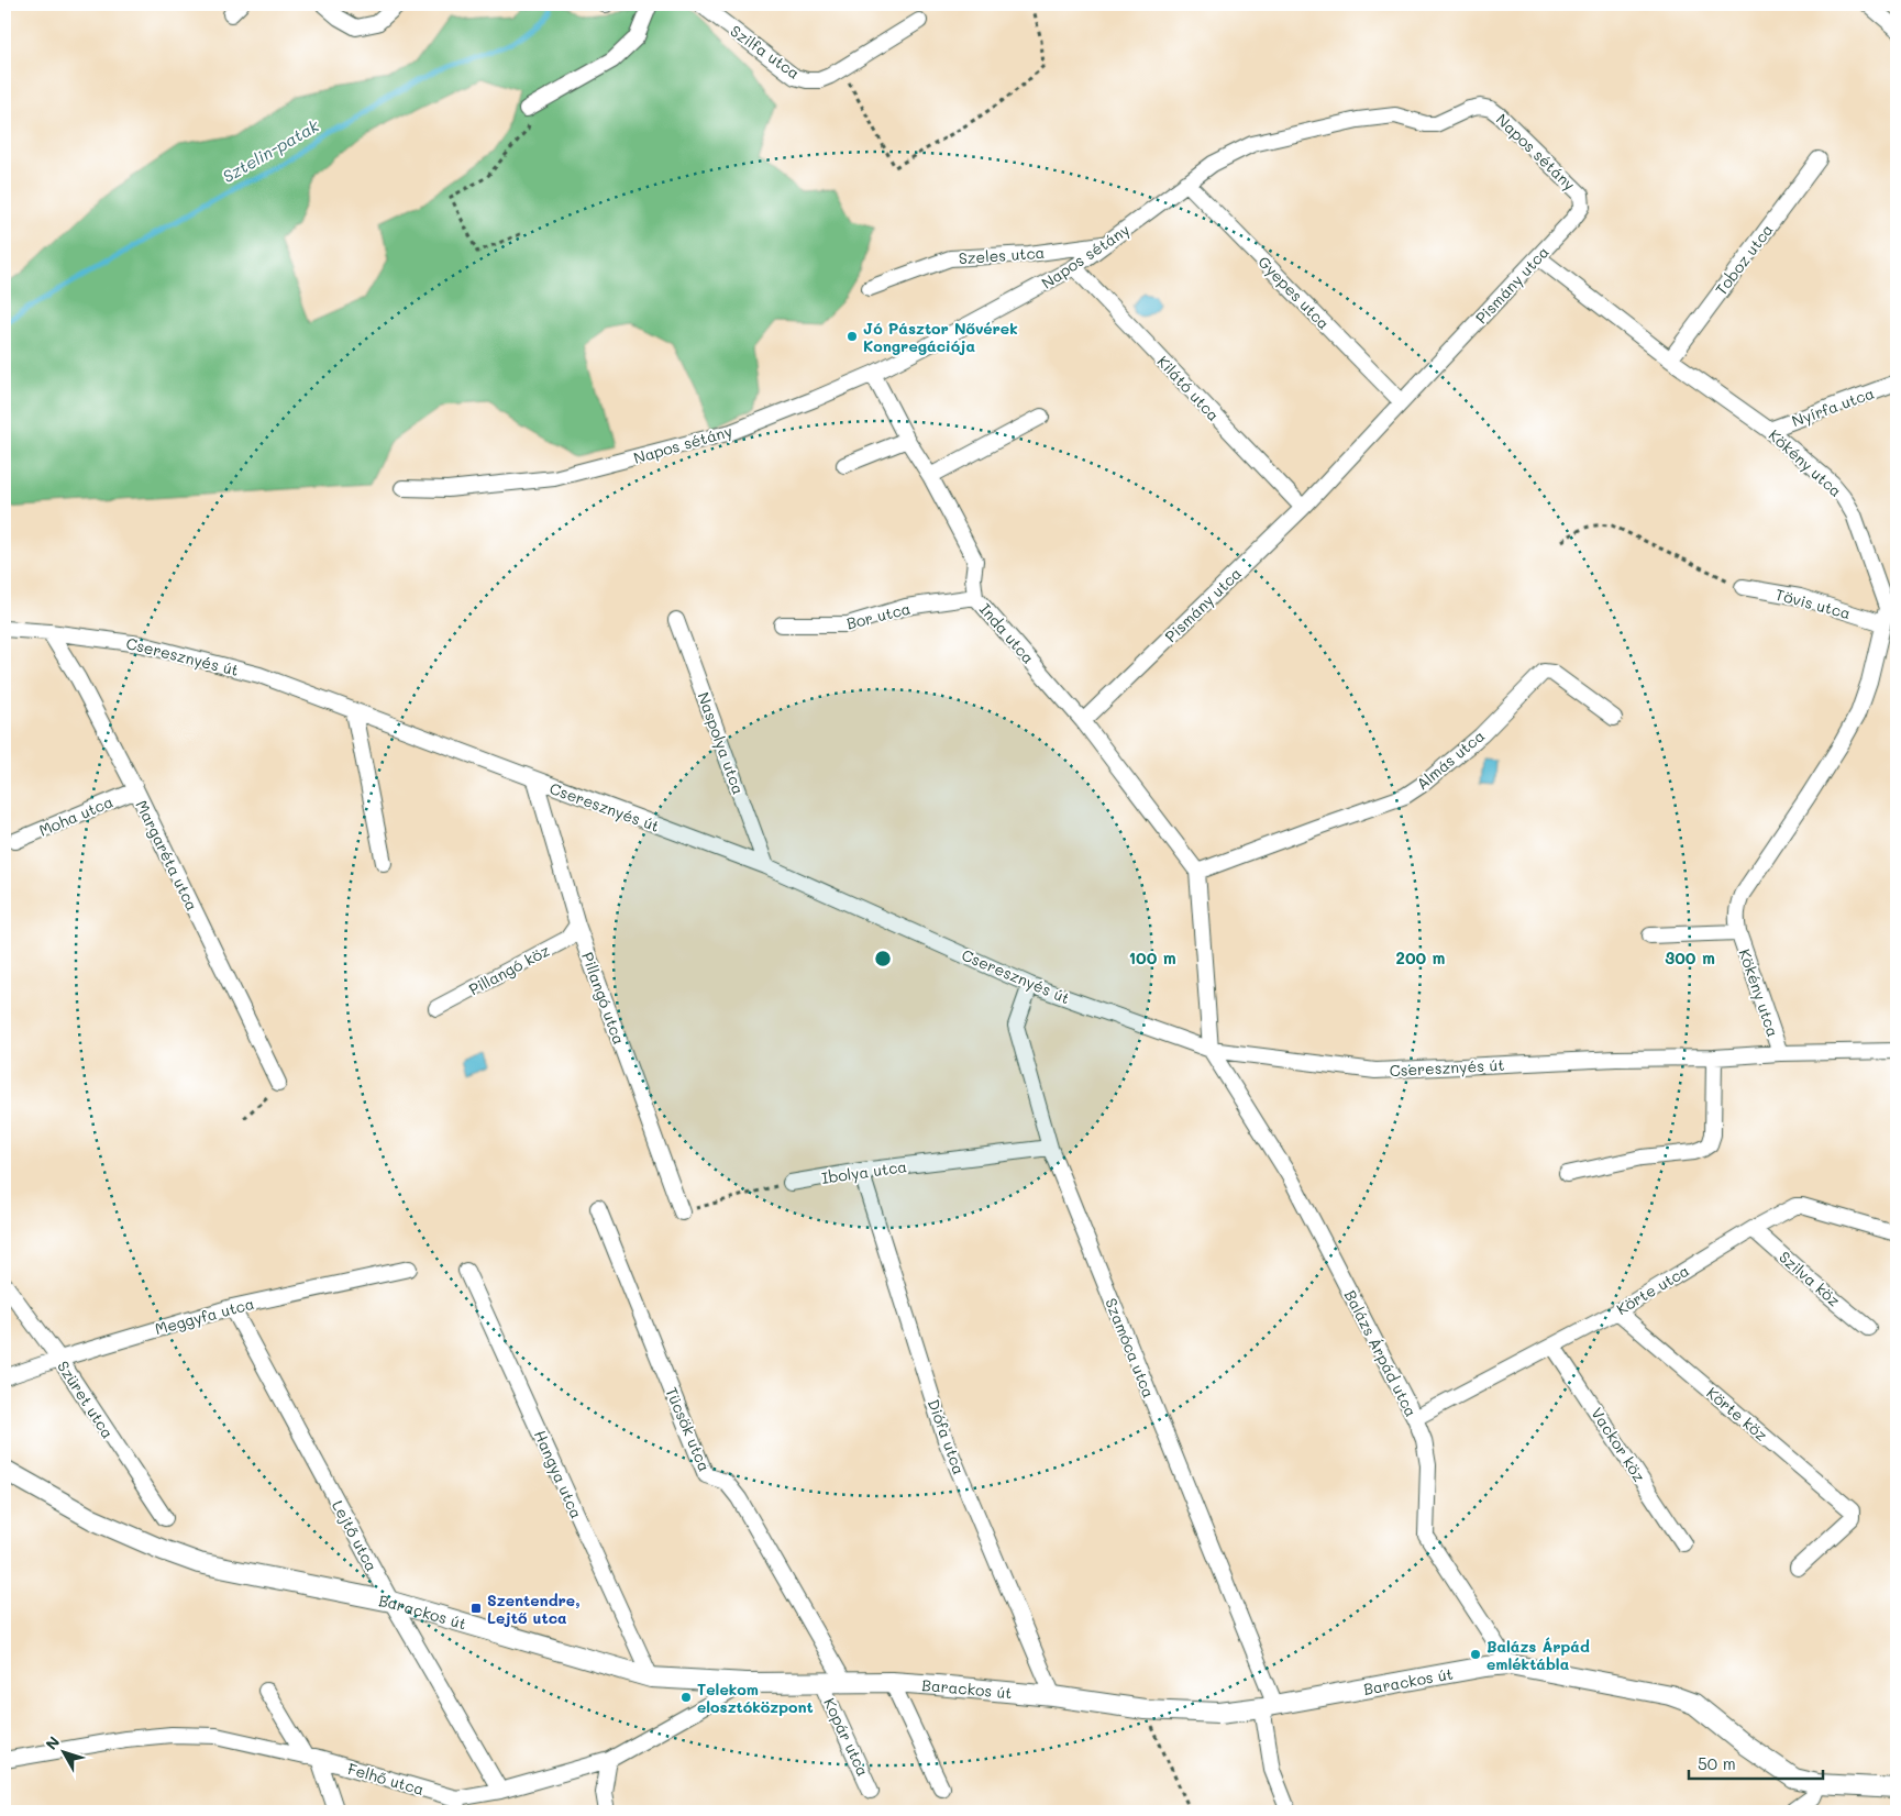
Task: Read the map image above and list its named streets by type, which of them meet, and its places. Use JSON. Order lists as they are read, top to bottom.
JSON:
{
  "streets": {
    "street": [
      "Szilfa utca",
      "Napos sétány",
      "Szeles utca",
      "Toboz utca",
      "Pismány utca",
      "Gyepes utca",
      "Kilátó utca",
      "Nyírfa utca",
      "Kökény utca",
      "Tövis utca",
      "Bor utca",
      "Inda utca",
      "Cseresznyés út",
      "Naspolya utca",
      "Almás utca",
      "Moha utca",
      "Margaréta utca",
      "Pillangó köz",
      "Pillangó utca",
      "Ibolya utca",
      "Szilva köz",
      "Körte utca",
      "Meggyfa utca",
      "Szamóca utca",
      "Balázs Árpád utca",
      "Szüret utca",
      "Körte köz",
      "Tücsök utca",
      "Diófa utca",
      "Vackor köz",
      "Hangya utca",
      "Lejtő utca",
      "Barackos út",
      "Kopár utca",
      "Felhő utca"
    ]
  },
  "crossings": [
    ["Napos sétány", "Szeles utca"],
    ["Napos sétány", "Pismány utca"],
    ["Napos sétány", "Gyepes utca"],
    ["Napos sétány", "Kilátó utca"],
    ["Napos sétány", "Inda utca"],
    ["Toboz utca", "Kökény utca"],
    ["Pismány utca", "Gyepes utca"],
    ["Pismány utca", "Kilátó utca"],
    ["Pismány utca", "Kökény utca"],
    ["Pismány utca", "Inda utca"],
    ["Nyírfa utca", "Kökény utca"],
    ["Kökény utca", "Tövis utca"],
    ["Kökény utca", "Cseresznyés út"],
    ["Bor utca", "Inda utca"],
    ["Cseresznyés út", "Naspolya utca"],
    ["Cseresznyés út", "Margaréta utca"],
    ["Cseresznyés út", "Pillangó utca"],
    ["Cseresznyés út", "Szamóca utca"],
    ["Cseresznyés út", "Balázs Árpád utca"],
    ["Moha utca", "Margaréta utca"],
    ["Pillangó köz", "Pillangó utca"],
    ["Ibolya utca", "Szamóca utca"],
    ["Ibolya utca", "Diófa utca"],
    ["Szilva köz", "Körte utca"],
    ["Körte utca", "Balázs Árpád utca"],
    ["Körte utca", "Körte köz"],
    ["Körte utca", "Vackor köz"],
    ["Meggyfa utca", "Szüret utca"],
    ["Meggyfa utca", "Lejtő utca"],
    ["Szamóca utca", "Barackos út"],
    ["Balázs Árpád utca", "Barackos út"],
    ["Tücsök utca", "Barackos út"],
    ["Diófa utca", "Barackos út"],
    ["Hangya utca", "Barackos út"],
    ["Lejtő utca", "Barackos út"],
    ["Lejtő utca", "Felhő utca"],
    ["Barackos út", "Kopár utca"],
    ["Barackos út", "Felhő utca"]
  ],
  "water": ["Sztelin-patak"],
  "places": {
    "other": ["Jó Pásztor Nővérek Kongregációja", "Balázs Árpád emléktábla", "Telekom elosztóközpont"],
    "transit": ["Szentendre, Lejtő utca"]
  },
  "scale_bar": "50 m",
  "north": "top left",
  "rings": ["100 m", "200 m", "300 m"]
}
